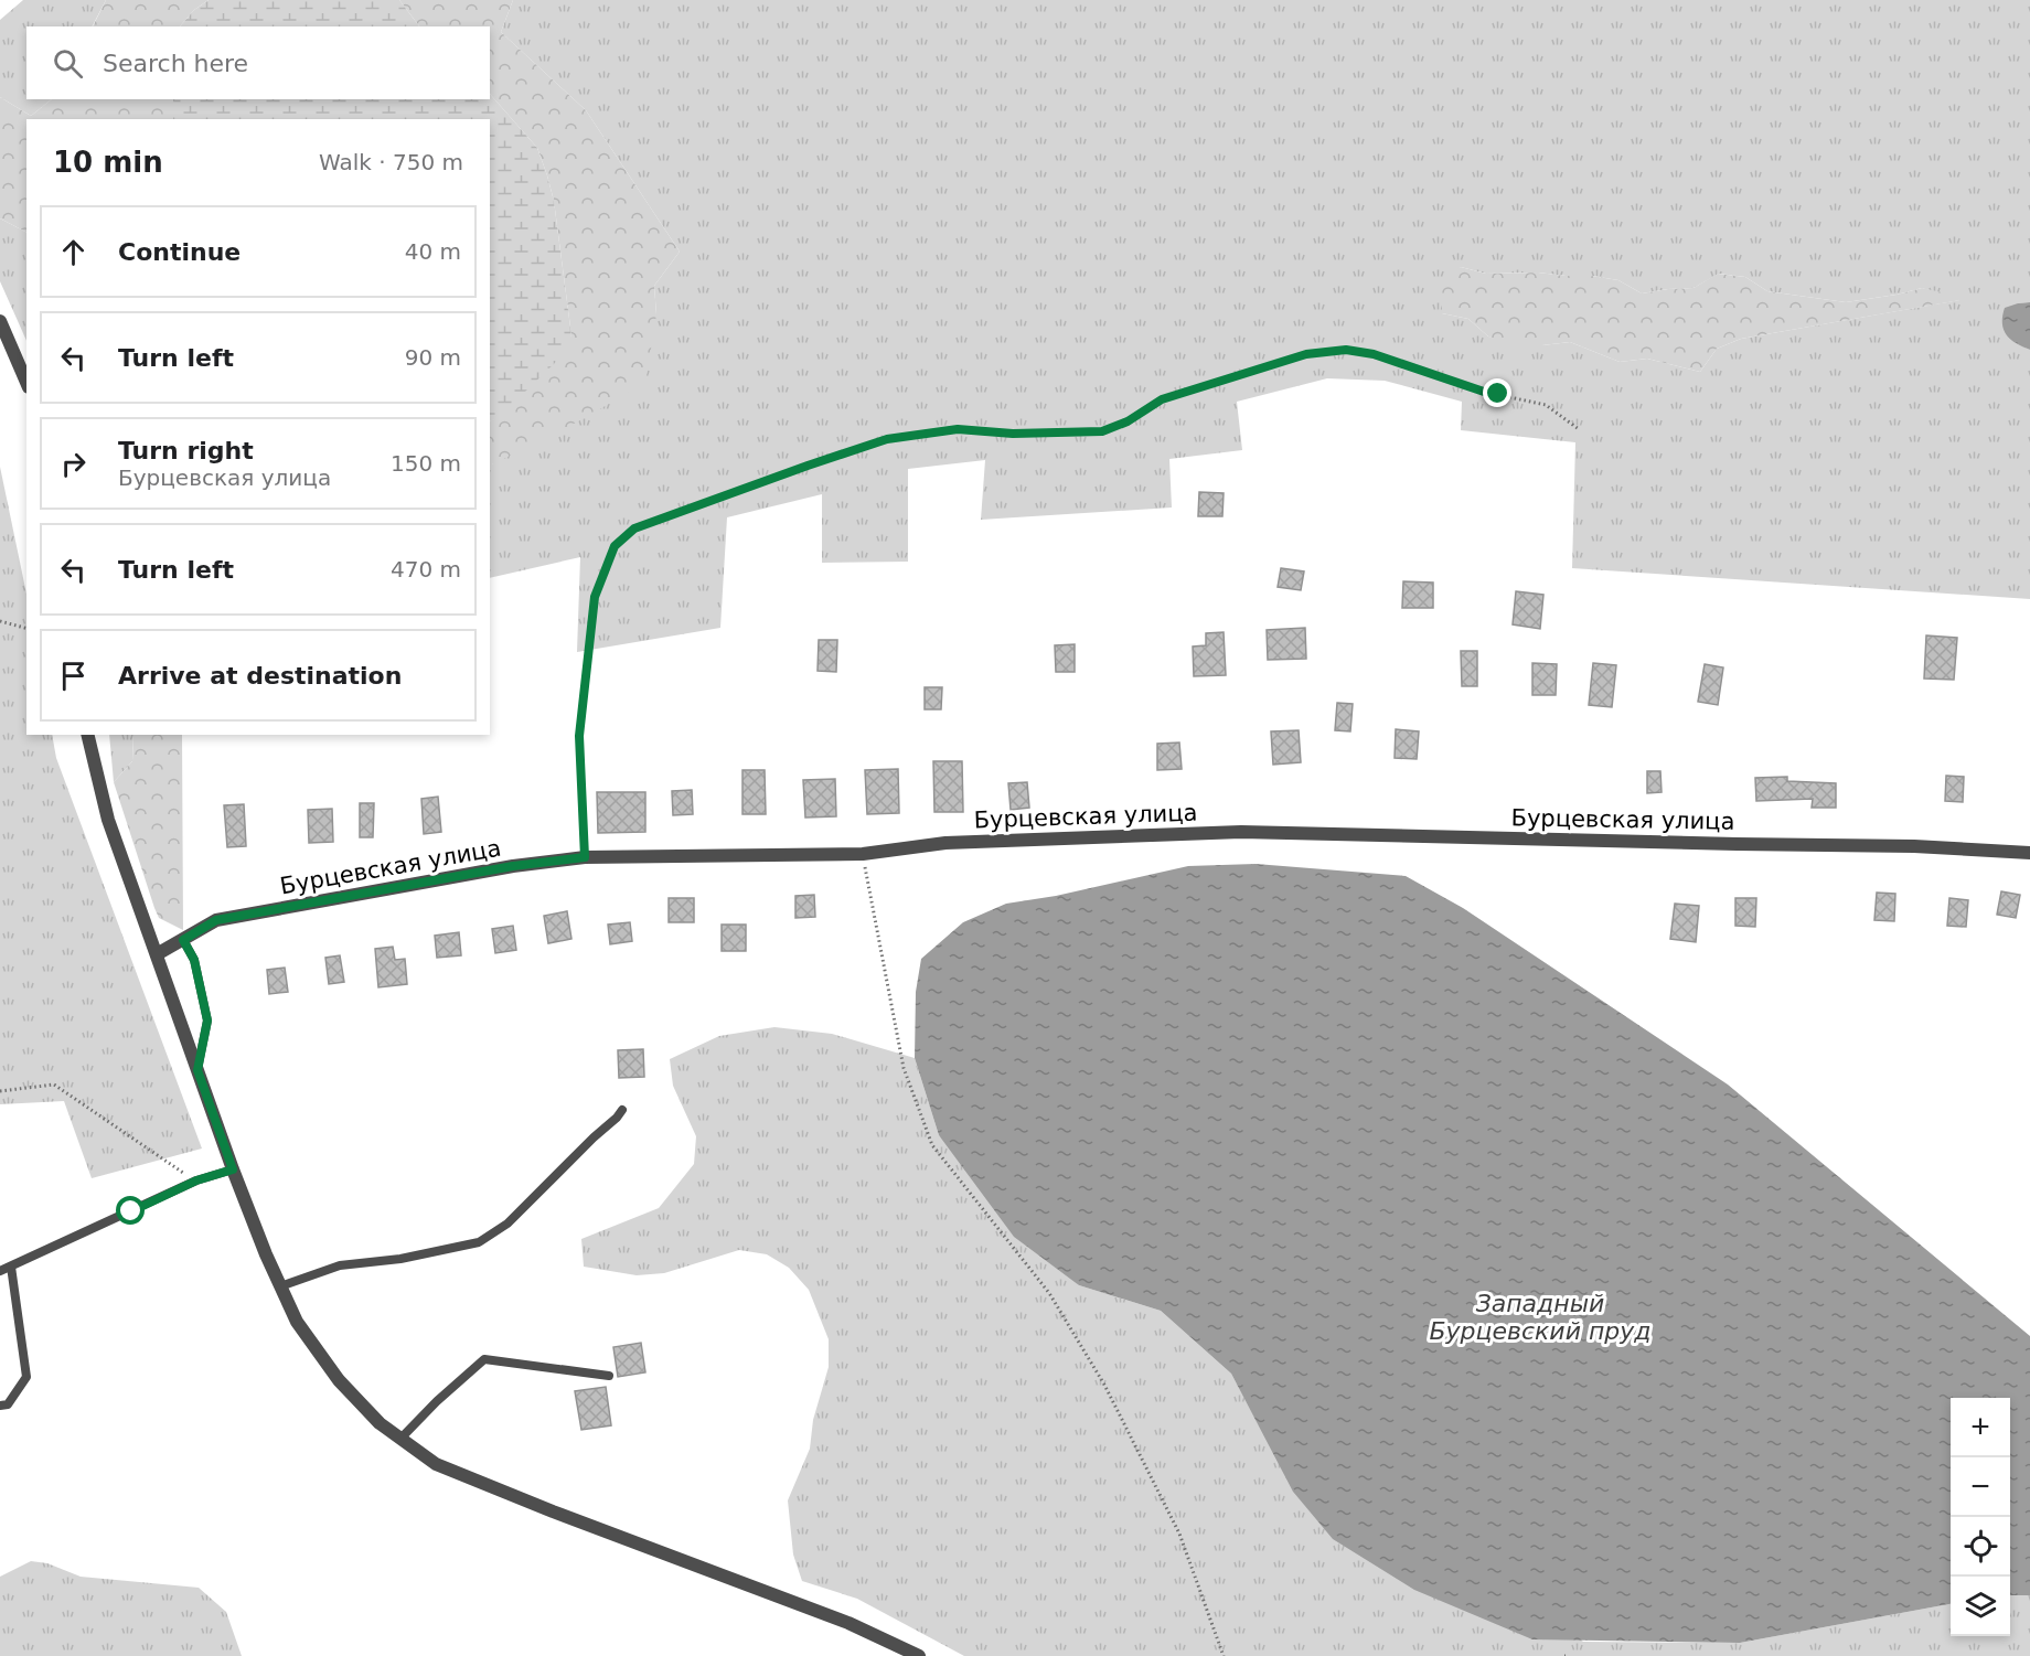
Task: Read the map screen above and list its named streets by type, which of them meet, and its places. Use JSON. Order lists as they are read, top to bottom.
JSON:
{
  "streets": {
    "street": ["Бурцевская улица"]
  },
  "water": ["Западный Бурцевский пруд"],
  "page": {
    "search": "Search here",
    "heading": ["10 min", "Walk · 750 m"],
    "list": [
      ["Continue", "40 m"],
      ["Turn left", "90 m"],
      ["Turn right", "Бурцевская улица", "150 m"],
      ["Turn left", "470 m"],
      "Arrive at destination"
    ],
    "map_buttons": ["+", "−"]
  }
}
